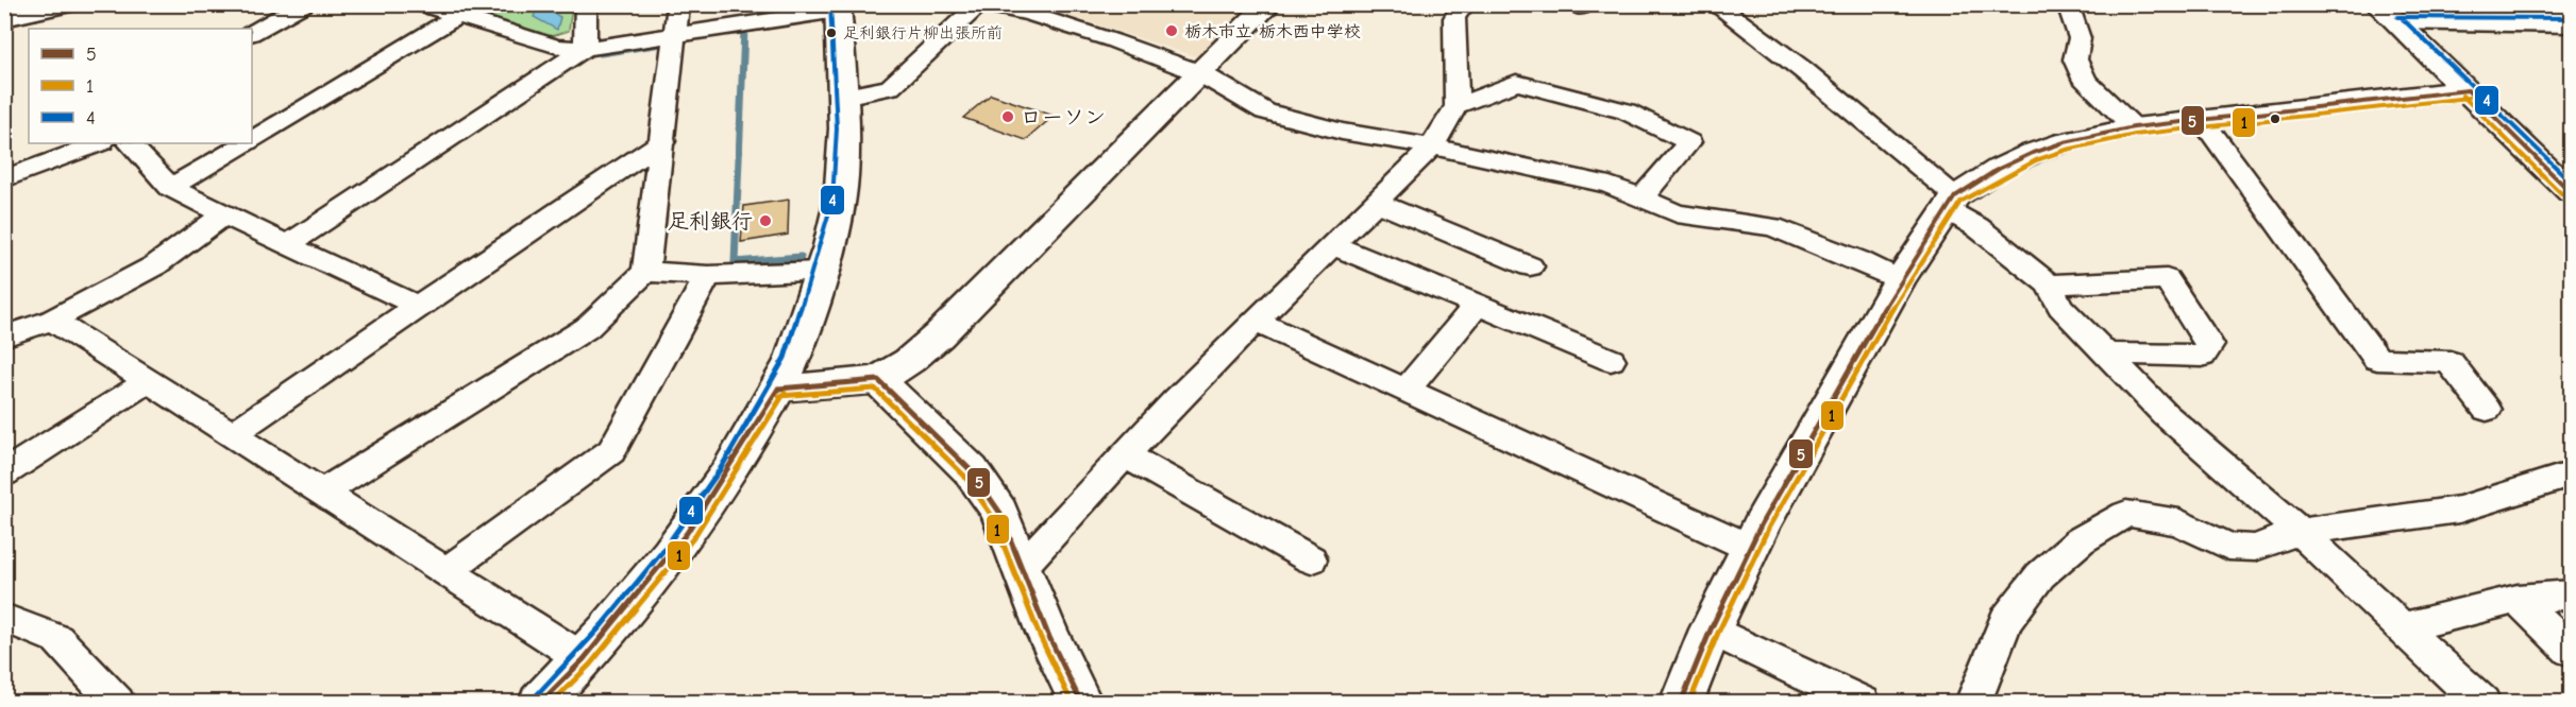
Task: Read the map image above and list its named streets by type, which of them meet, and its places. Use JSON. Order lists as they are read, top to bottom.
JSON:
{
  "places": [
    "栃木市立 栃木西中学校",
    "足利銀行片柳出張所前",
    "ローソン",
    "足利銀行"
  ],
  "lines": ["transit line 4", "transit line 5", "transit line 1"],
  "legend": ["5", "1", "4"]
}
